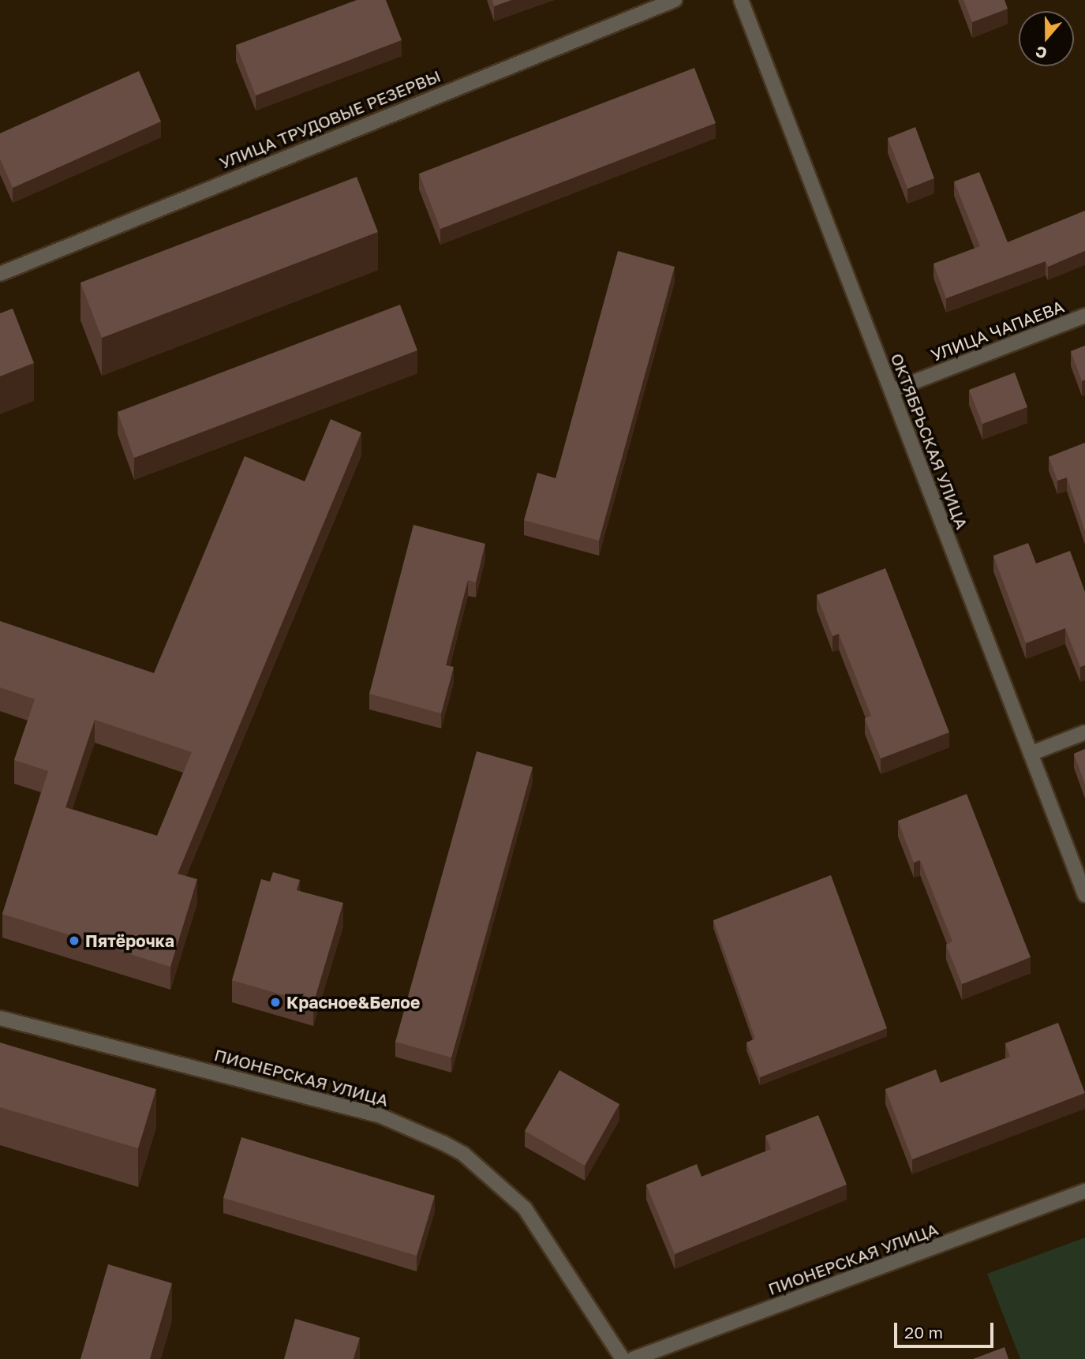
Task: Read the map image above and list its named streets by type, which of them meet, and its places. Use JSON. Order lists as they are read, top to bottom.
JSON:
{
  "streets": {
    "street": [
      "УЛИЦА ТРУДОВЫЕ РЕЗЕРВЫ",
      "УЛИЦА ЧАПАЕВА",
      "ОКТЯБРЬСКАЯ УЛИЦА",
      "ПИОНЕРСКАЯ УЛИЦА"
    ]
  },
  "crossings": [
    ["УЛИЦА ЧАПАЕВА", "ОКТЯБРЬСКАЯ УЛИЦА"]
  ],
  "places": ["Пятёрочка", "Красное&Белое"],
  "scale_bar": "20 m",
  "north": "bottom"
}
